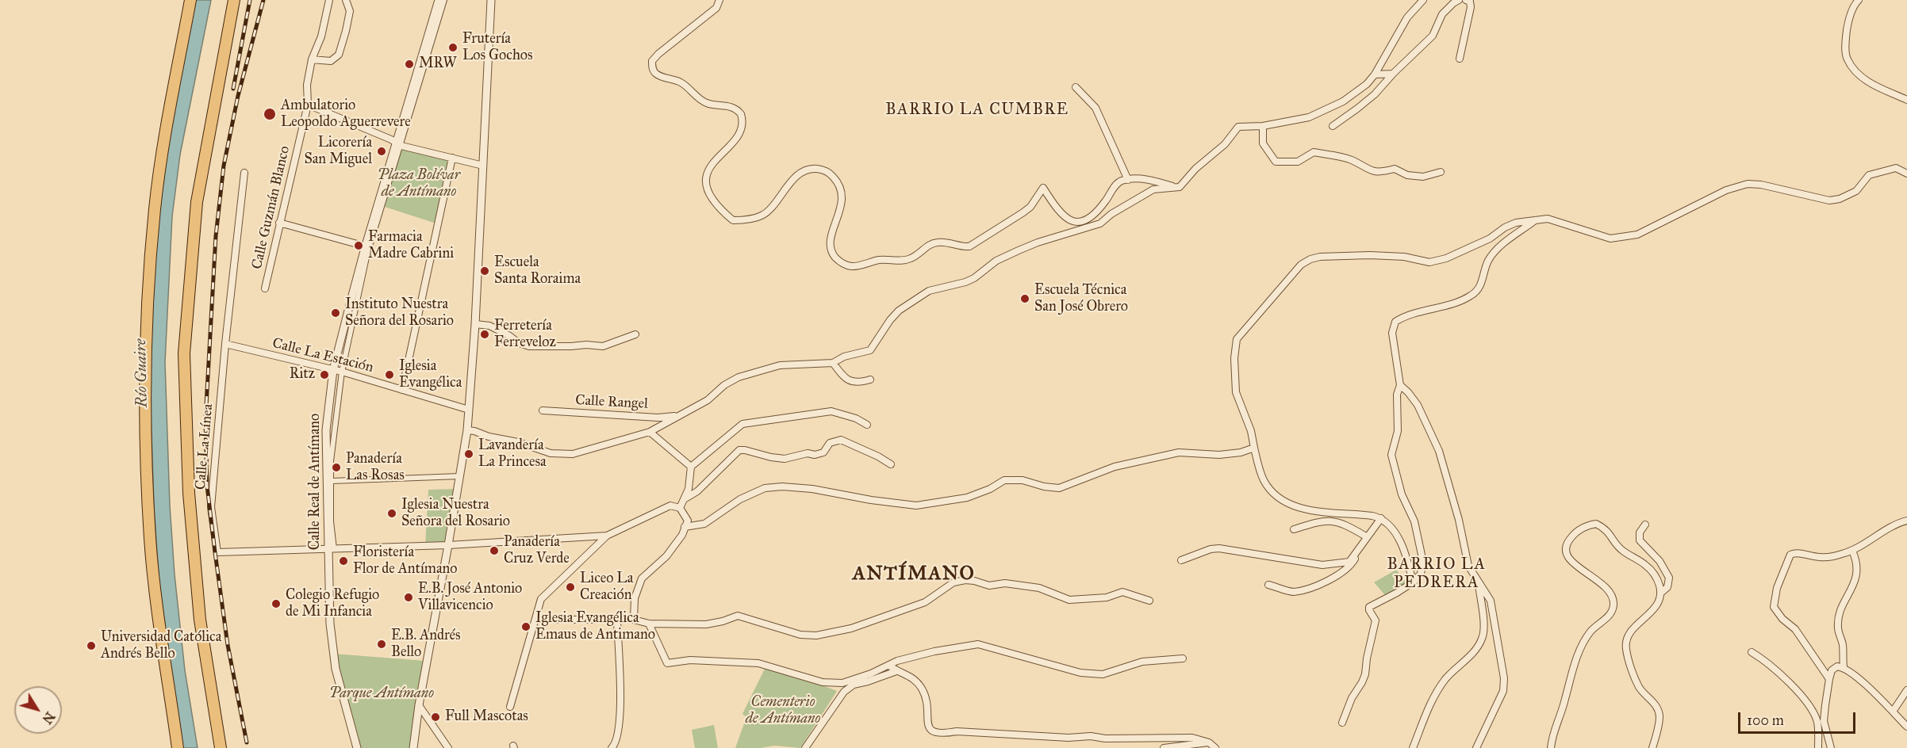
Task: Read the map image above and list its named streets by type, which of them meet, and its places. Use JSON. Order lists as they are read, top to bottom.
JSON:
{
  "streets": {
    "street": [
      "Calle Guzmán Blanco",
      "Calle La Estación",
      "Calle Rangel",
      "Calle La Línea",
      "Calle Real de Antímano"
    ]
  },
  "crossings": [
    ["Calle La Estación", "Calle La Línea"],
    ["Calle La Estación", "Calle Real de Antímano"],
    ["Calle La Línea", "Calle Real de Antímano"]
  ],
  "districts": ["BARRIO LA CUMBRE", "BARRIO LA PEDRERA", "ANTÍMANO"],
  "water": ["Río Guaire"],
  "parks": ["Plaza Bolívar de Antímano", "Parque Antímano", "Cementerio de Antímano"],
  "places": [
    "Frutería Los Gochos",
    "MRW",
    "Ambulatorio Leopoldo Aguerrevere",
    "Licorería San Miguel",
    "Farmacia Madre Cabrini",
    "Escuela Santa Roraima",
    "Escuela Técnica San José Obrero",
    "Instituto Nuestra Señora del Rosario",
    "Ferretería Ferreveloz",
    "Ritz",
    "Iglesia Evangélica",
    "Lavandería La Princesa",
    "Panadería Las Rosas",
    "Iglesia Nuestra Señora del Rosario",
    "Panadería Cruz Verde",
    "Floristería Flor de Antímano",
    "Liceo La Creación",
    "E.B. José Antonio Villavicencio",
    "Colegio Refugio de Mi Infancia",
    "Iglesia Evangélica Emaus de Antimano",
    "E.B. Andrés Bello",
    "Universidad Católica Andrés Bello",
    "Full Mascotas"
  ],
  "scale_bar": "100 m",
  "north": "bottom right"
}
